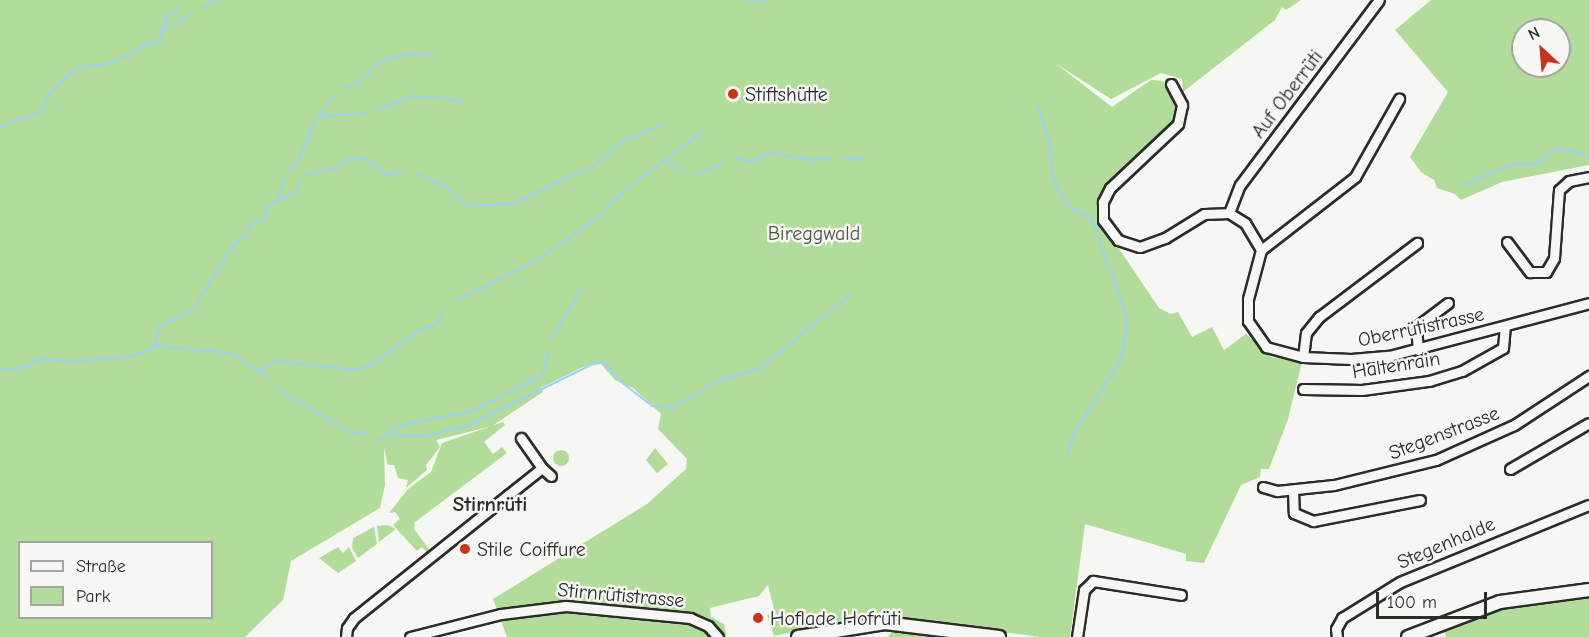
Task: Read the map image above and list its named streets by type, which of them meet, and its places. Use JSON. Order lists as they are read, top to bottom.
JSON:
{
  "streets": {
    "street": [
      "Auf Oberrüti",
      "Oberrütistrasse",
      "Haltenrain",
      "Stegenstrasse",
      "Stegenhalde",
      "Stirnrütistrasse"
    ]
  },
  "crossings": [
    ["Oberrütistrasse", "Haltenrain"]
  ],
  "districts": ["Stirnrüti"],
  "parks": ["Bireggwald"],
  "places": ["Stiftshütte", "Stile Coiffure", "Hoflade Hofrüti"],
  "legend": ["Straße", "Park"],
  "scale_bar": "100 m",
  "north": "top left"
}
